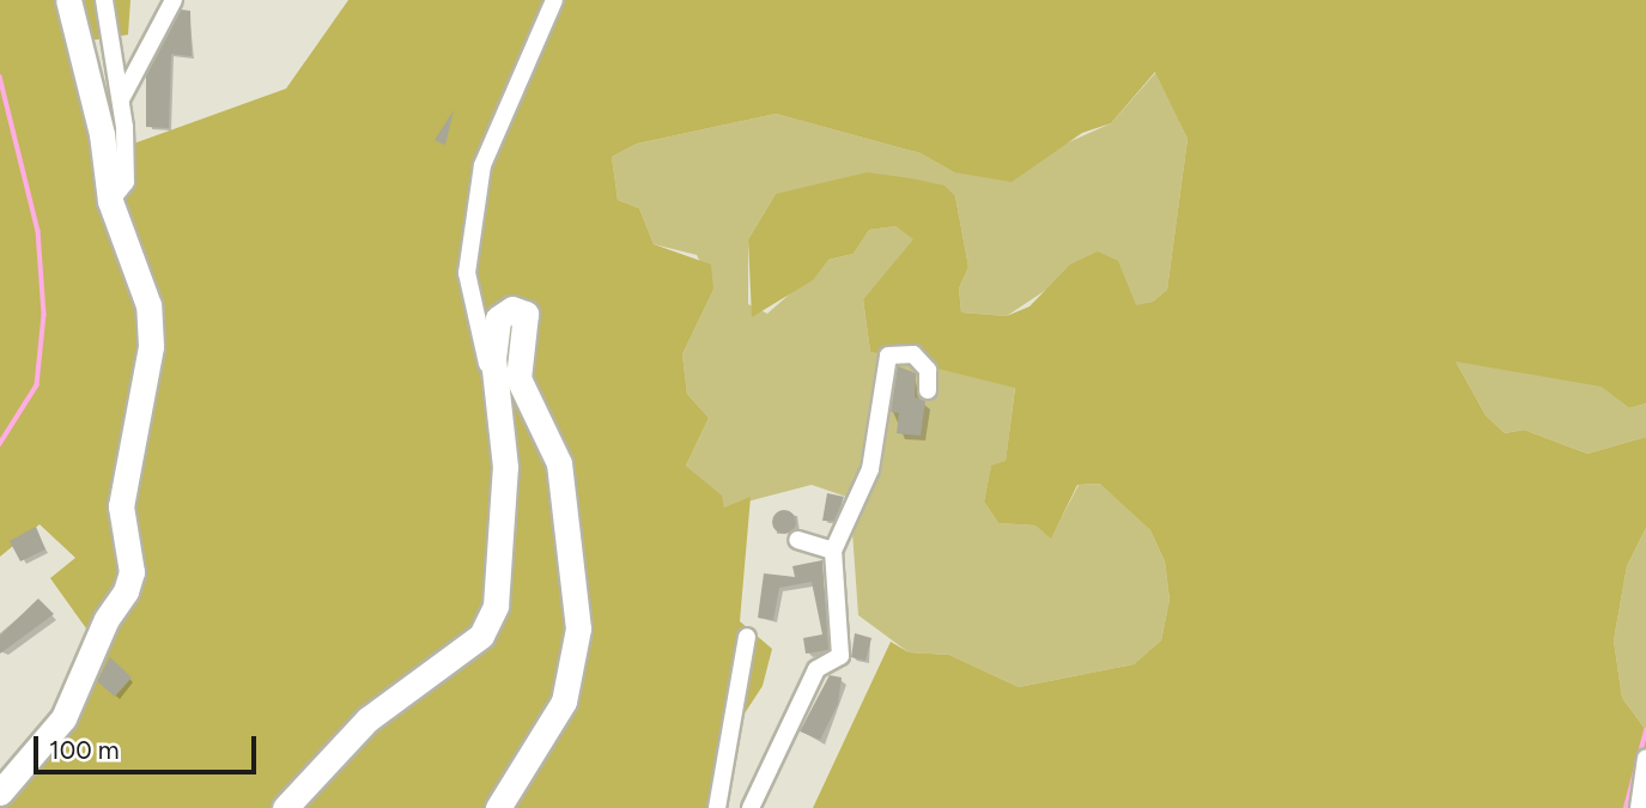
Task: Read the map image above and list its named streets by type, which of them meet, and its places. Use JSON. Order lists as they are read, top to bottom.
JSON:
{
  "scale_bar": "100 m"
}
